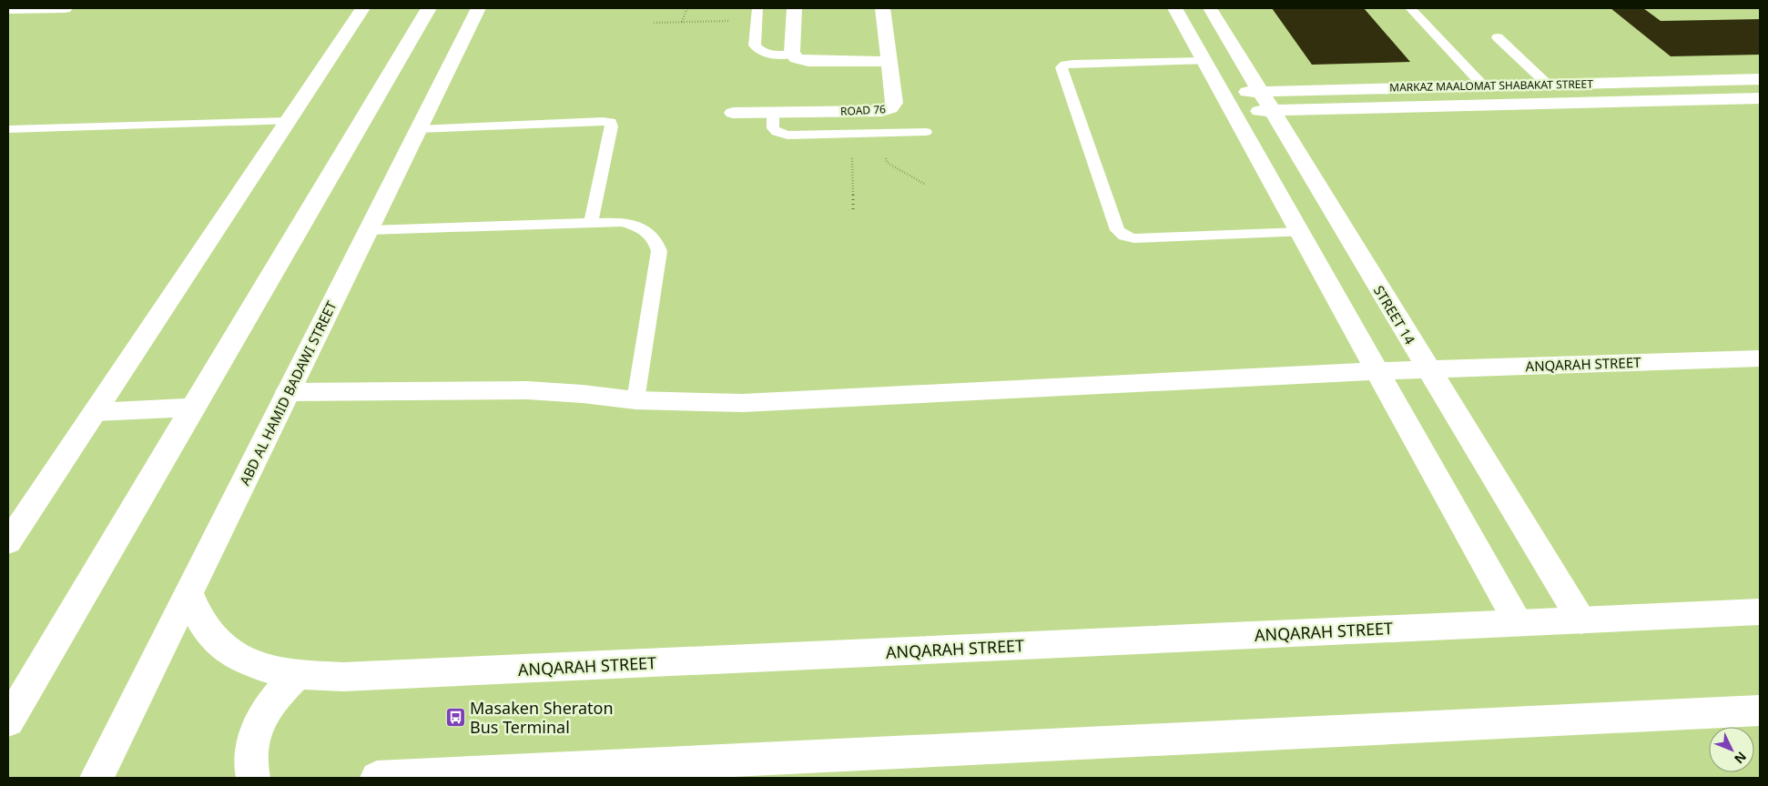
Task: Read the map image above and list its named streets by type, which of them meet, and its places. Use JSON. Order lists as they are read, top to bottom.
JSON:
{
  "streets": {
    "street": [
      "MARKAZ MAALOMAT SHABAKAT STREET",
      "ROAD 76",
      "STREET 14",
      "ANQARAH STREET",
      "ABD AL HAMID BADAWI STREET"
    ]
  },
  "crossings": [
    ["MARKAZ MAALOMAT SHABAKAT STREET", "STREET 14"],
    ["STREET 14", "ANQARAH STREET"],
    ["ANQARAH STREET", "ABD AL HAMID BADAWI STREET"]
  ],
  "places": {
    "bus stop": ["Masaken Sheraton Bus Terminal"]
  },
  "north": "bottom right"
}
